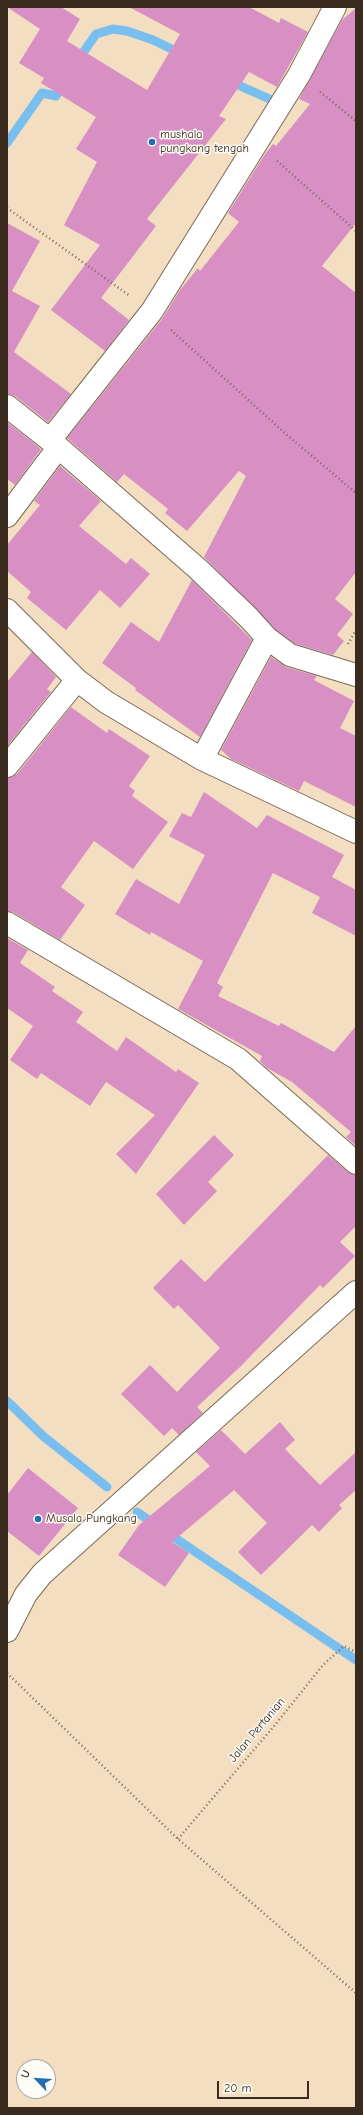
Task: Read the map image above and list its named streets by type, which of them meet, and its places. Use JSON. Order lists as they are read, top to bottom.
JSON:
{
  "streets": {
    "path": ["Jalan Pertanian"]
  },
  "places": ["mushala pungkang tengah", "Musala Pungkang"],
  "scale_bar": "20 m",
  "north": "top left"
}
